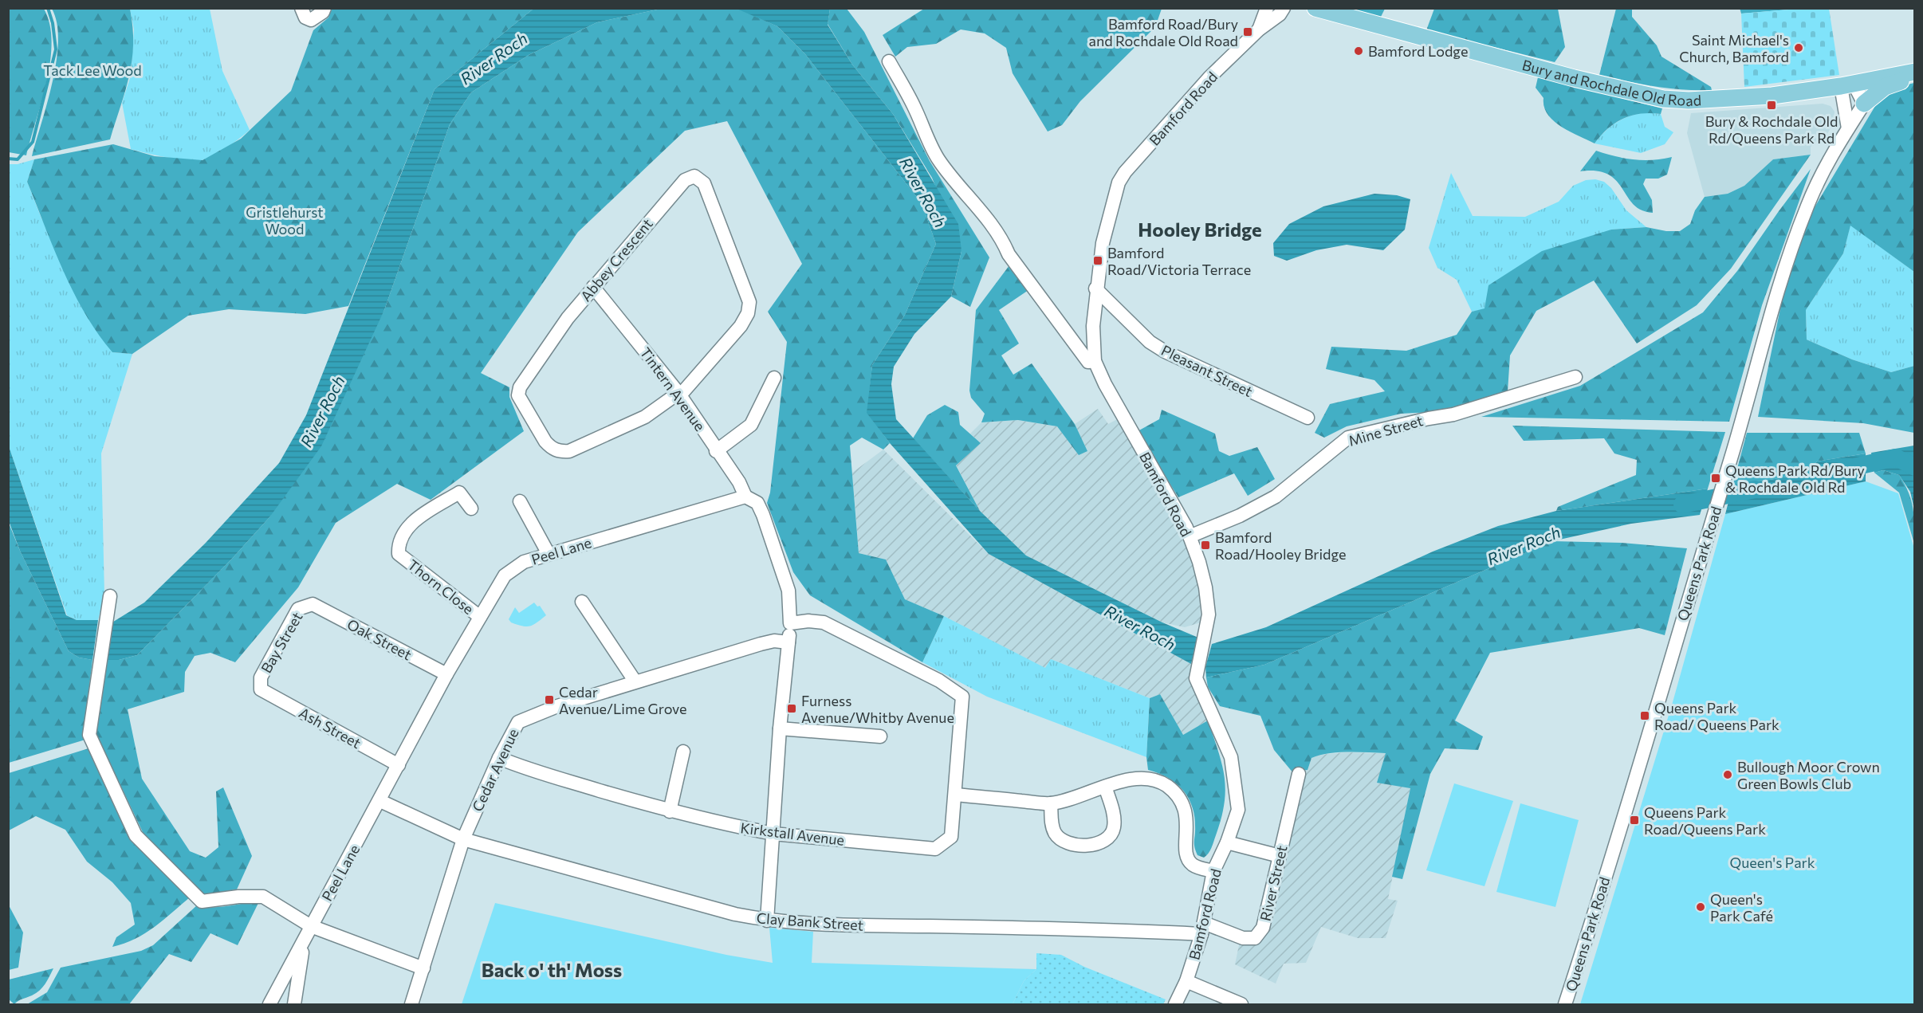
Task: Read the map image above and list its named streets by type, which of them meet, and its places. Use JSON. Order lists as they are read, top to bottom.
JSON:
{
  "streets": {
    "main road": ["Bury and Rochdale Old Road"],
    "street": [
      "Bamford Road",
      "Abbey Crescent",
      "Pleasant Street",
      "Tintern Avenue",
      "Mine Street",
      "Peel Lane",
      "Queens Park Road",
      "Thorn Close",
      "Oak Street",
      "Bay Street",
      "Ash Street",
      "Cedar Avenue",
      "Kirkstall Avenue",
      "River Street",
      "Clay Bank Street"
    ]
  },
  "crossings": [
    ["Bamford Road", "Pleasant Street"],
    ["Bamford Road", "Mine Street"],
    ["Bamford Road", "River Street"],
    ["Bamford Road", "Clay Bank Street"],
    ["Abbey Crescent", "Tintern Avenue"],
    ["Tintern Avenue", "Peel Lane"],
    ["Peel Lane", "Thorn Close"],
    ["Peel Lane", "Oak Street"],
    ["Peel Lane", "Ash Street"],
    ["Peel Lane", "Clay Bank Street"],
    ["Oak Street", "Bay Street"],
    ["Bay Street", "Ash Street"],
    ["Cedar Avenue", "Kirkstall Avenue"],
    ["Cedar Avenue", "Clay Bank Street"],
    ["River Street", "Clay Bank Street"]
  ],
  "districts": ["Hooley Bridge", "Back o' th' Moss"],
  "water": ["River Roch"],
  "parks": ["Tack Lee Wood", "Gristlehurst Wood", "Queen's Park"],
  "places": {
    "transit": [
      "Bamford Road/Bury and Rochdale Old Road",
      "Bury & Rochdale Old Rd/Queens Park Rd",
      "Bamford Road/Victoria Terrace",
      "Queens Park Rd/Bury & Rochdale Old Rd",
      "Bamford Road/Hooley Bridge",
      "Cedar Avenue/Lime Grove",
      "Furness Avenue/Whitby Avenue",
      "Queens Park Road/ Queens Park",
      "Queens Park Road/Queens Park"
    ],
    "other": [
      "Saint Michael's Church, Bamford",
      "Bamford Lodge",
      "Bullough Moor Crown Green Bowls Club",
      "Queen's Park Café"
    ]
  }
}
